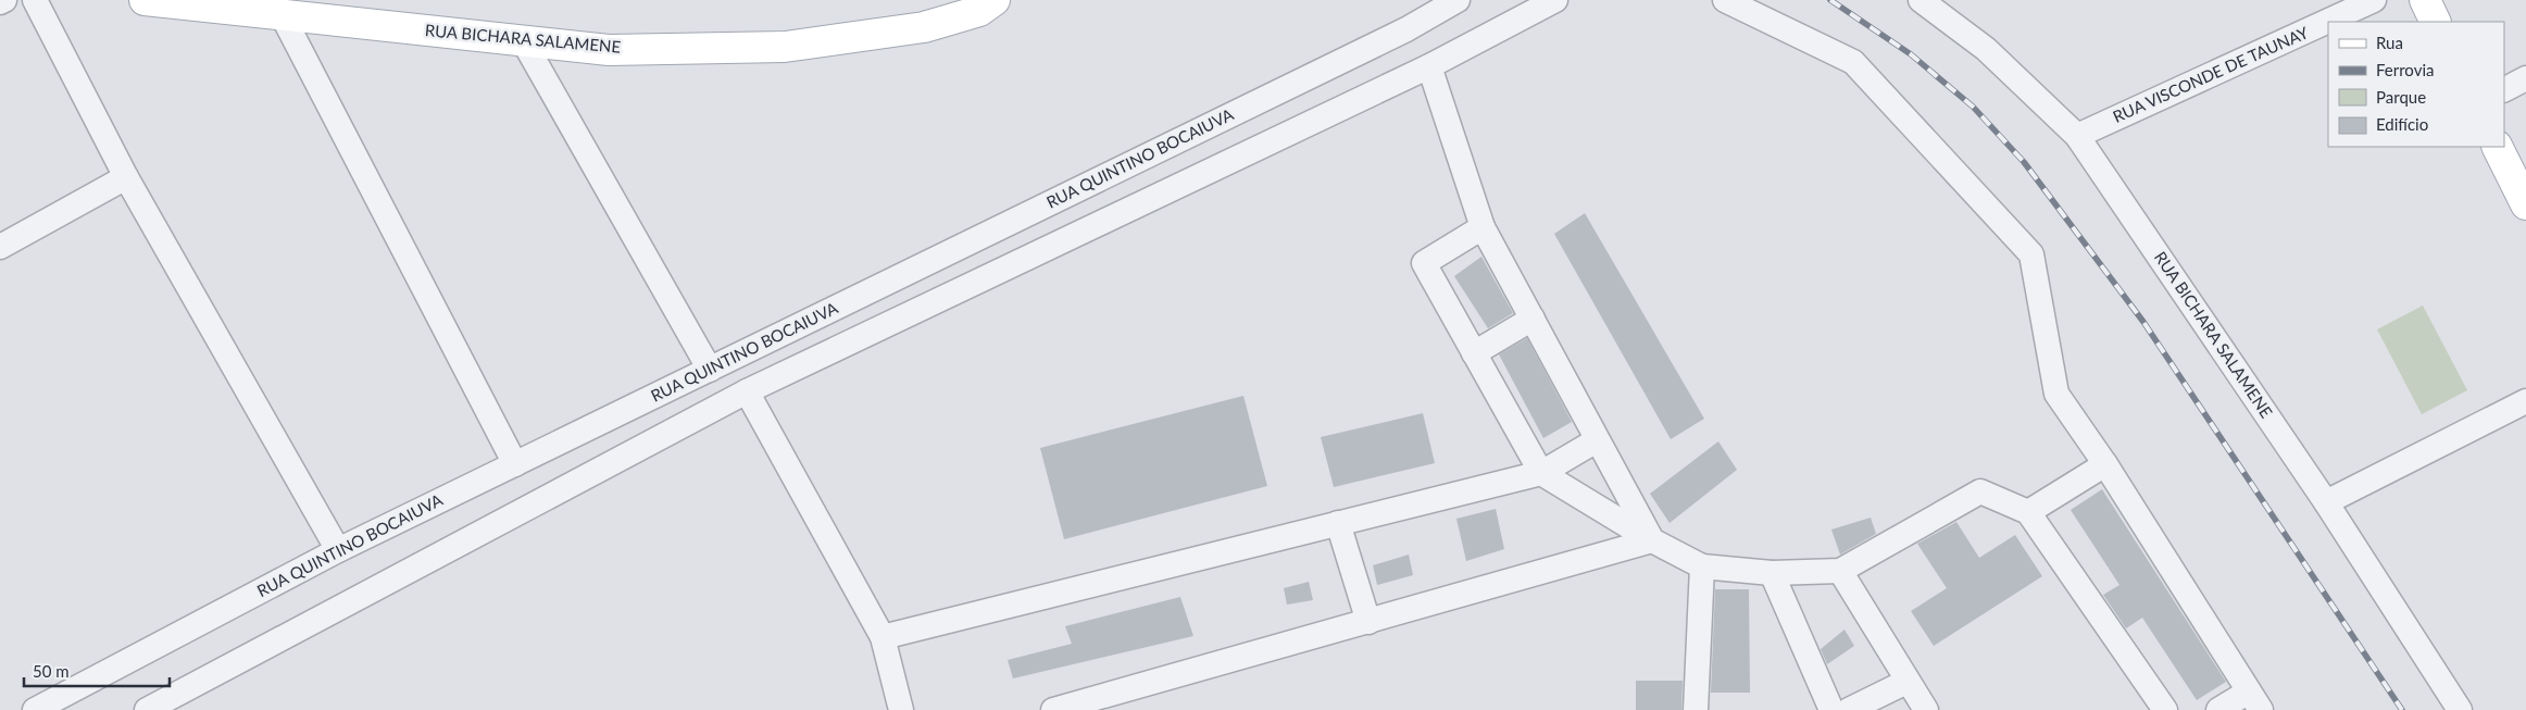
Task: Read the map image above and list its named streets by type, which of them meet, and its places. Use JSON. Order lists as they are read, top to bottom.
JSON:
{
  "streets": {
    "main road": ["RUA BICHARA SALAMENE"],
    "street": ["RUA VISCONDE DE TAUNAY", "RUA QUINTINO BOCAIUVA"]
  },
  "crossings": [
    ["RUA BICHARA SALAMENE", "RUA VISCONDE DE TAUNAY"]
  ],
  "legend": [
    "Rua",
    "Ferrovia",
    "Parque",
    "Edifício"
  ],
  "scale_bar": "50 m"
}
